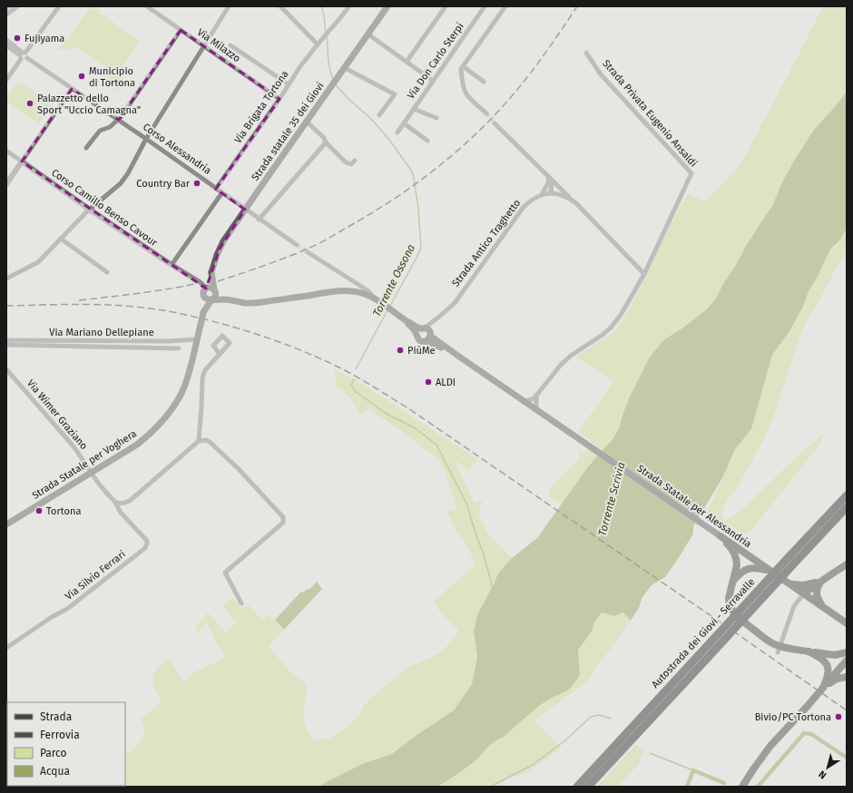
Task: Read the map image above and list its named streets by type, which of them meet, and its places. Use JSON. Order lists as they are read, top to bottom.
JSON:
{
  "streets": {
    "highway": ["Autostrada dei Giovi - Serravalle"],
    "main road": ["Strada statale 35 dei Giovi", "Strada Statale per Voghera", "Strada Statale per Alessandria"],
    "street": [
      "Via Milazzo",
      "Via Don Carlo Sterpi",
      "Via Brigata Tortona",
      "Strada Privata Eugenio Ansaldi",
      "Corso Alessandria",
      "Corso Camillo Benso Cavour",
      "Strada Antico Traghetto",
      "Via Mariano Dellepiane",
      "Via Wimer Graziano",
      "Via Silvio Ferrari"
    ]
  },
  "crossings": [
    ["Via Milazzo", "Via Brigata Tortona"],
    ["Via Brigata Tortona", "Corso Alessandria"],
    ["Strada Privata Eugenio Ansaldi", "Strada Antico Traghetto"],
    ["Strada Privata Eugenio Ansaldi", "Strada Statale per Alessandria"],
    ["Strada statale 35 dei Giovi", "Corso Camillo Benso Cavour"],
    ["Strada statale 35 dei Giovi", "Strada Statale per Voghera"],
    ["Strada statale 35 dei Giovi", "Strada Statale per Alessandria"],
    ["Corso Camillo Benso Cavour", "Strada Statale per Voghera"],
    ["Corso Camillo Benso Cavour", "Strada Statale per Alessandria"],
    ["Strada Antico Traghetto", "Strada Statale per Alessandria"],
    ["Via Mariano Dellepiane", "Strada Statale per Voghera"],
    ["Via Wimer Graziano", "Strada Statale per Voghera"],
    ["Via Wimer Graziano", "Via Silvio Ferrari"],
    ["Strada Statale per Voghera", "Strada Statale per Alessandria"]
  ],
  "water": ["Torrente Ossona", "Torrente Scrivia"],
  "places": [
    "Fujiyama",
    "Municipio di Tortona",
    "Palazzetto dello Sport \"Uccio Camagna\"",
    "Country Bar",
    "PiùMe",
    "ALDI",
    "Tortona",
    "Bivio/PC Tortona"
  ],
  "legend": [
    "Strada",
    "Ferrovia",
    "Parco",
    "Acqua"
  ],
  "north": "bottom left"
}
